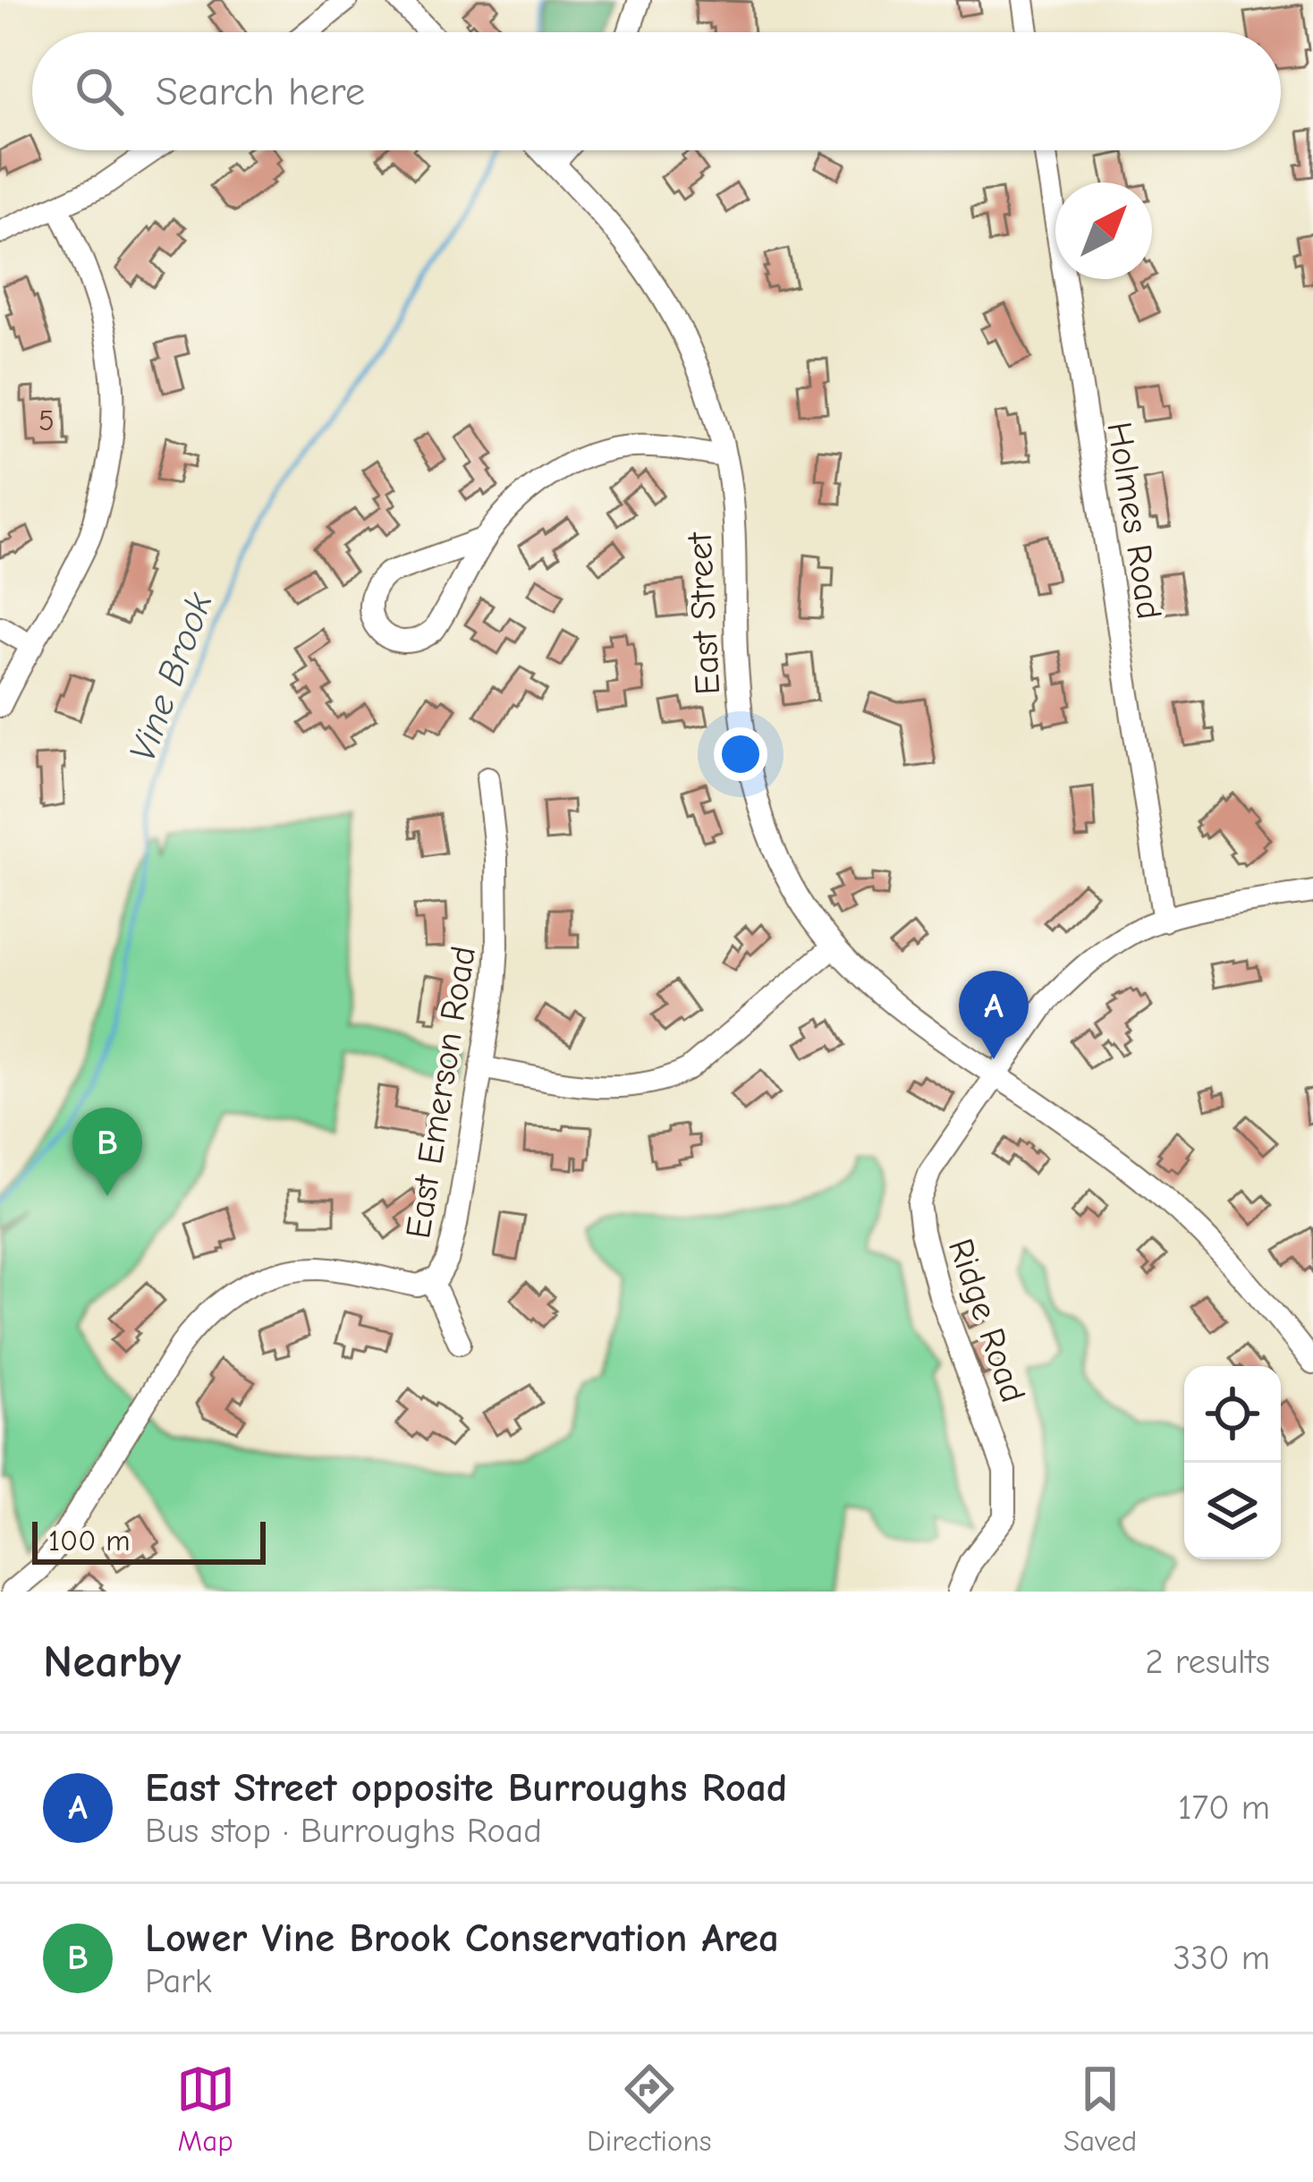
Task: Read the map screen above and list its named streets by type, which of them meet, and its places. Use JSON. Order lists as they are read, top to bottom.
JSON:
{
  "streets": {
    "street": [
      "Holmes Road",
      "East Street",
      "East Emerson Road",
      "Ridge Road"
    ]
  },
  "crossings": [
    ["Holmes Road", "Ridge Road"],
    ["East Street", "Ridge Road"]
  ],
  "water": ["Vine Brook"],
  "house_numbers": ["5"],
  "scale_bar": "100 m",
  "north": "top right",
  "page": {
    "search": "Search here",
    "pins": ["A", "B"],
    "scale": "100 m",
    "heading": ["Nearby", "2 results"],
    "list": [
      {
        "mark": "A",
        "name": "East Street opposite Burroughs Road",
        "note": "Bus stop · Burroughs Road",
        "value": "170 m"
      },
      {
        "mark": "B",
        "name": "Lower Vine Brook Conservation Area",
        "note": "Park",
        "value": "330 m"
      }
    ],
    "nav": ["Map", "Directions", "Saved"]
  }
}
